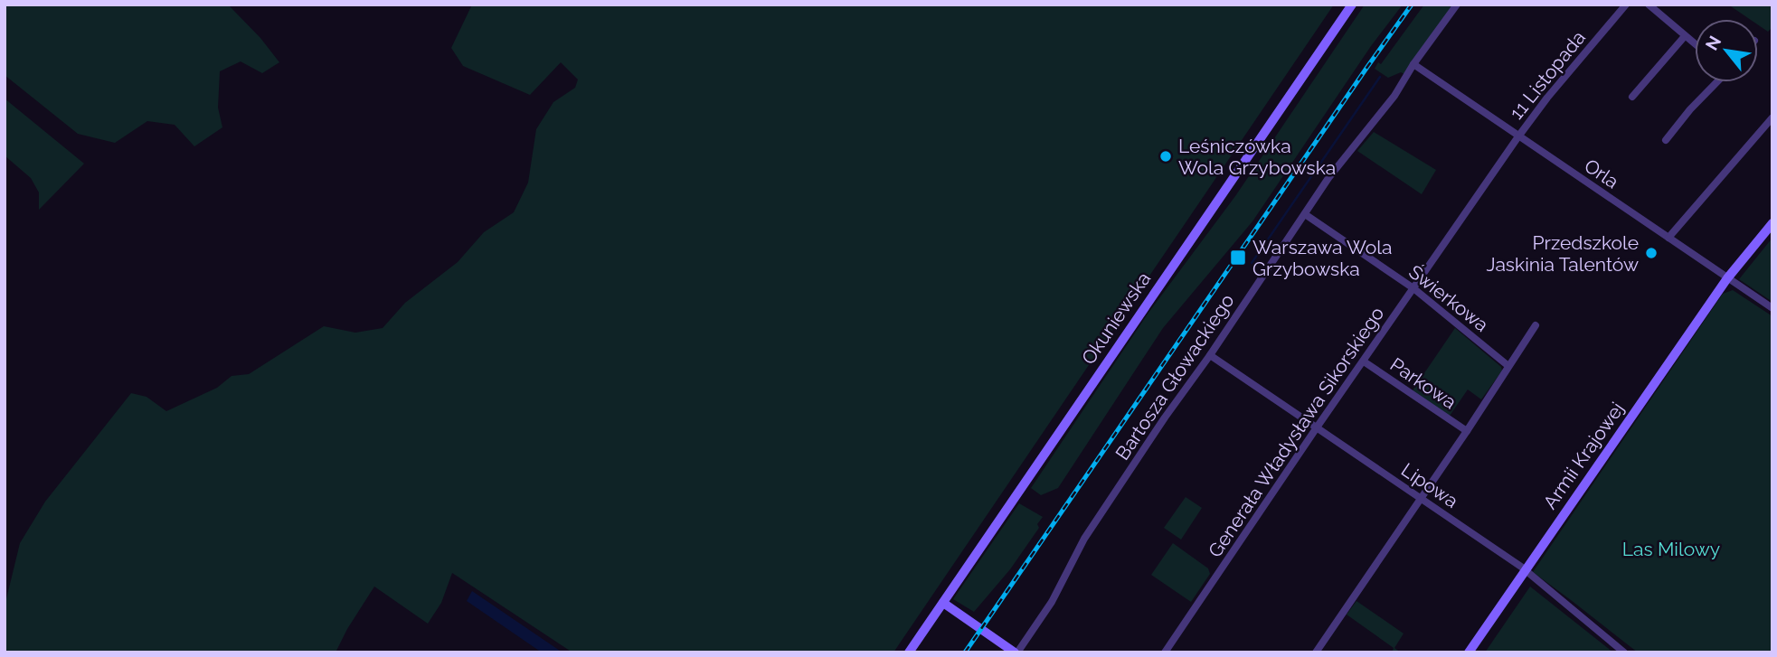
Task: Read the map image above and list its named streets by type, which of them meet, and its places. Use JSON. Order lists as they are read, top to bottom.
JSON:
{
  "streets": {
    "main road": ["Okuniewska", "Armii Krajowej"],
    "street": [
      "11 Listopada",
      "Orla",
      "Świerkowa",
      "Bartosza Głowackiego",
      "Parkowa",
      "Generała Władysława Sikorskiego",
      "Lipowa"
    ]
  },
  "crossings": [
    ["11 Listopada", "Orla"],
    ["11 Listopada", "Generała Władysława Sikorskiego"],
    ["Orla", "Bartosza Głowackiego"],
    ["Orla", "Generała Władysława Sikorskiego"],
    ["Orla", "Armii Krajowej"],
    ["Świerkowa", "Bartosza Głowackiego"],
    ["Świerkowa", "Generała Władysława Sikorskiego"],
    ["Bartosza Głowackiego", "Lipowa"],
    ["Parkowa", "Generała Władysława Sikorskiego"],
    ["Generała Władysława Sikorskiego", "Lipowa"],
    ["Armii Krajowej", "Lipowa"]
  ],
  "parks": ["Las Milowy"],
  "places": {
    "other": ["Leśniczówka Wola Grzybowska", "Przedszkole Jaskinia Talentów"],
    "transit": ["Warszawa Wola Grzybowska"]
  },
  "north": "top left"
}
